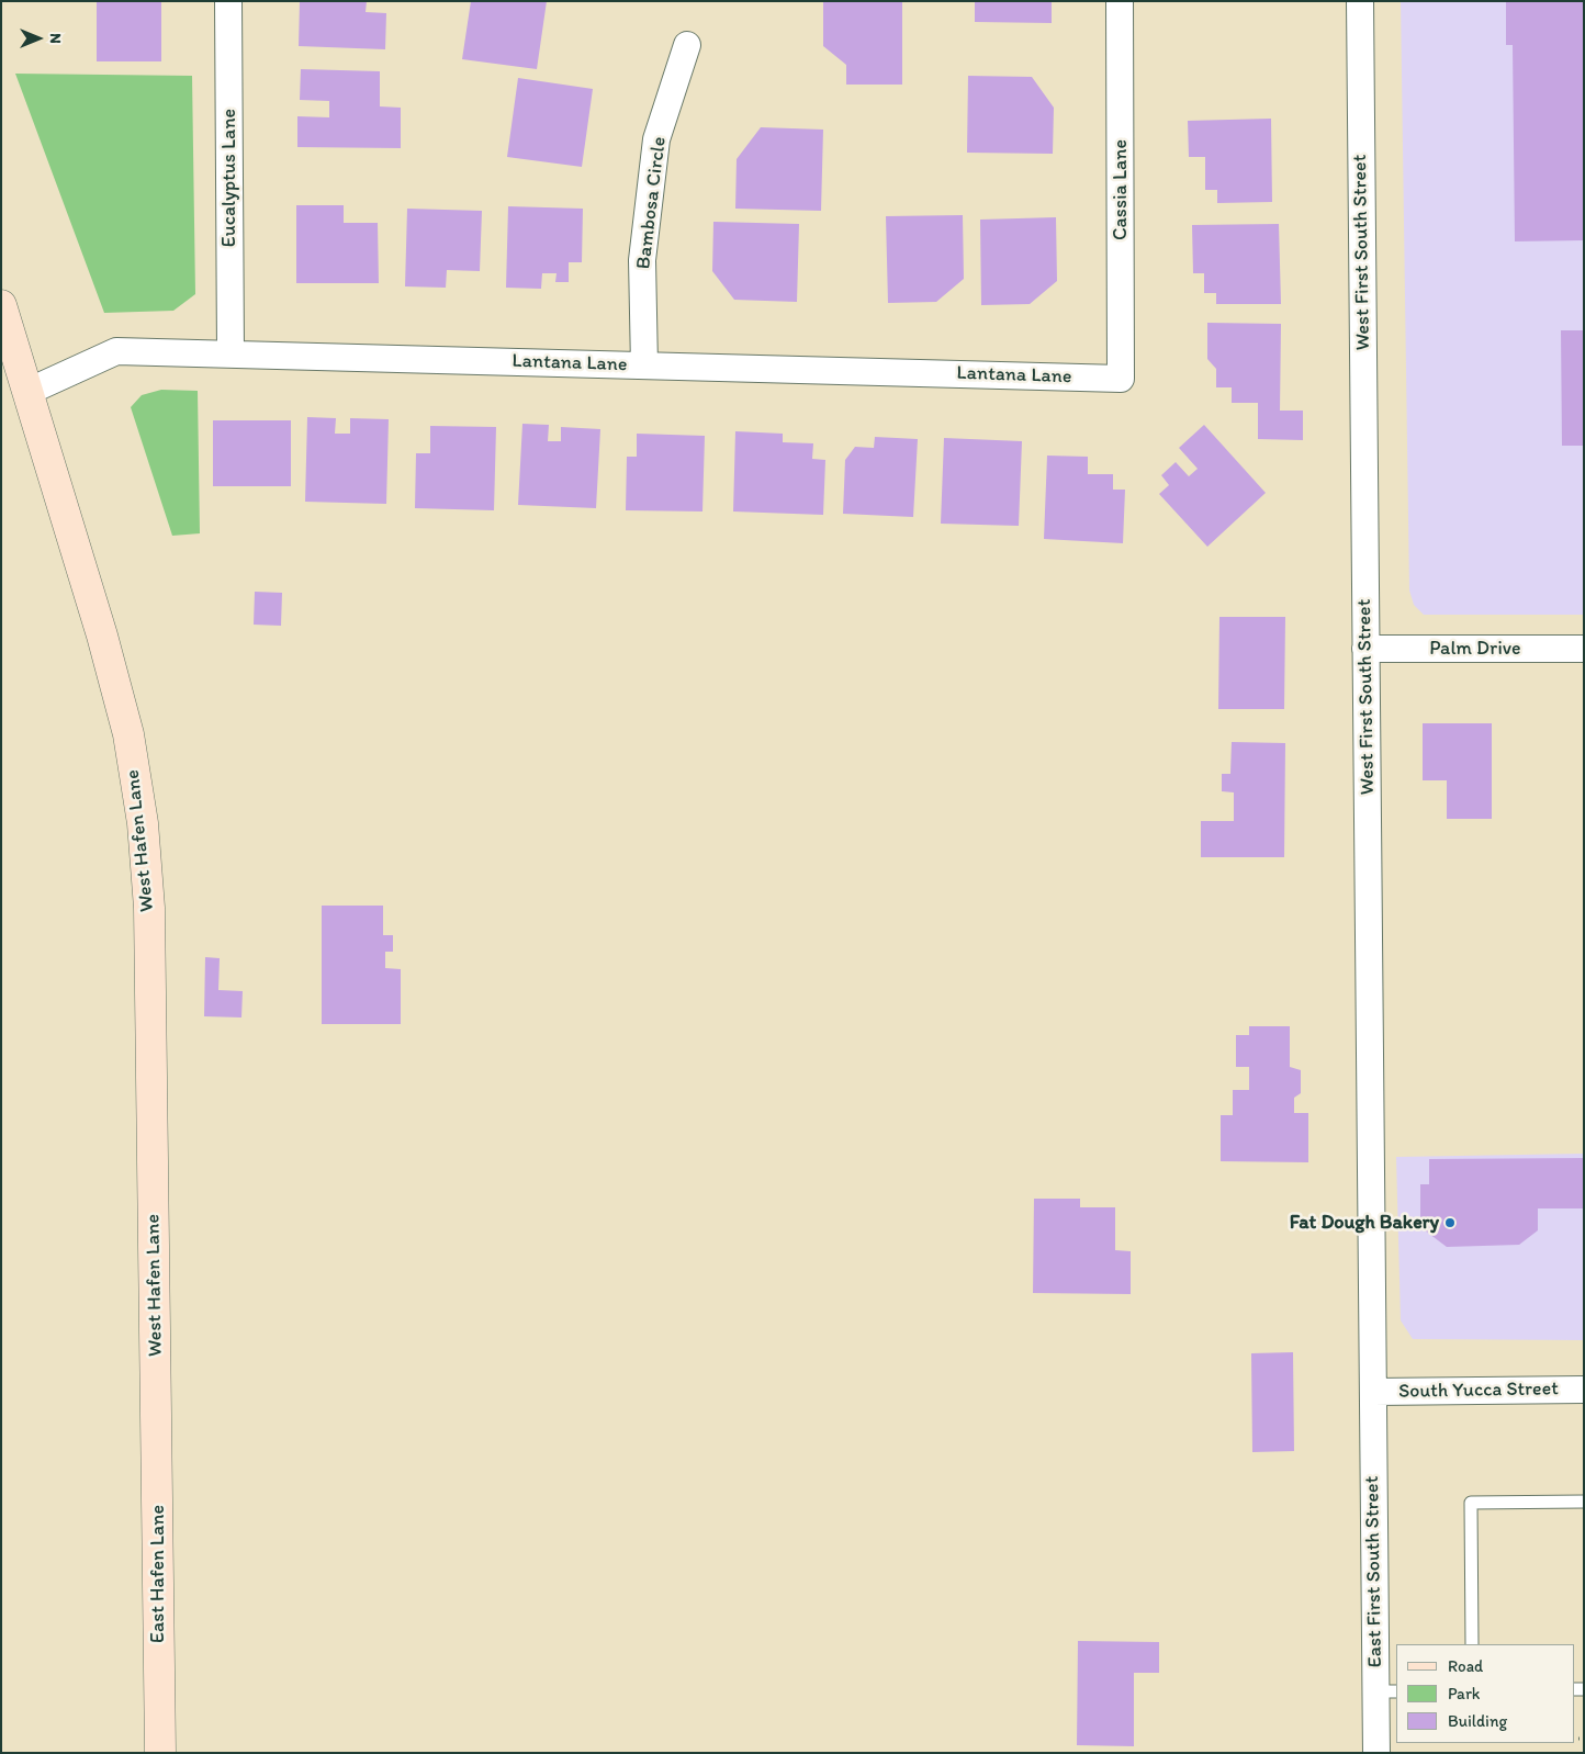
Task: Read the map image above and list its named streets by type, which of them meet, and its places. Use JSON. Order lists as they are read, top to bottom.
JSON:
{
  "streets": {
    "main road": ["West Hafen Lane", "East Hafen Lane"],
    "street": [
      "Eucalyptus Lane",
      "Cassia Lane",
      "Bambosa Circle",
      "West First South Street",
      "Lantana Lane",
      "Palm Drive",
      "South Yucca Street",
      "East First South Street"
    ]
  },
  "crossings": [
    ["Eucalyptus Lane", "Lantana Lane"],
    ["Cassia Lane", "Lantana Lane"],
    ["Bambosa Circle", "Lantana Lane"],
    ["West First South Street", "Palm Drive"],
    ["West First South Street", "South Yucca Street"],
    ["West First South Street", "East First South Street"],
    ["Lantana Lane", "West Hafen Lane"],
    ["West Hafen Lane", "East Hafen Lane"],
    ["South Yucca Street", "East First South Street"]
  ],
  "places": ["Fat Dough Bakery"],
  "legend": ["Road", "Park", "Building"],
  "north": "right"
}
